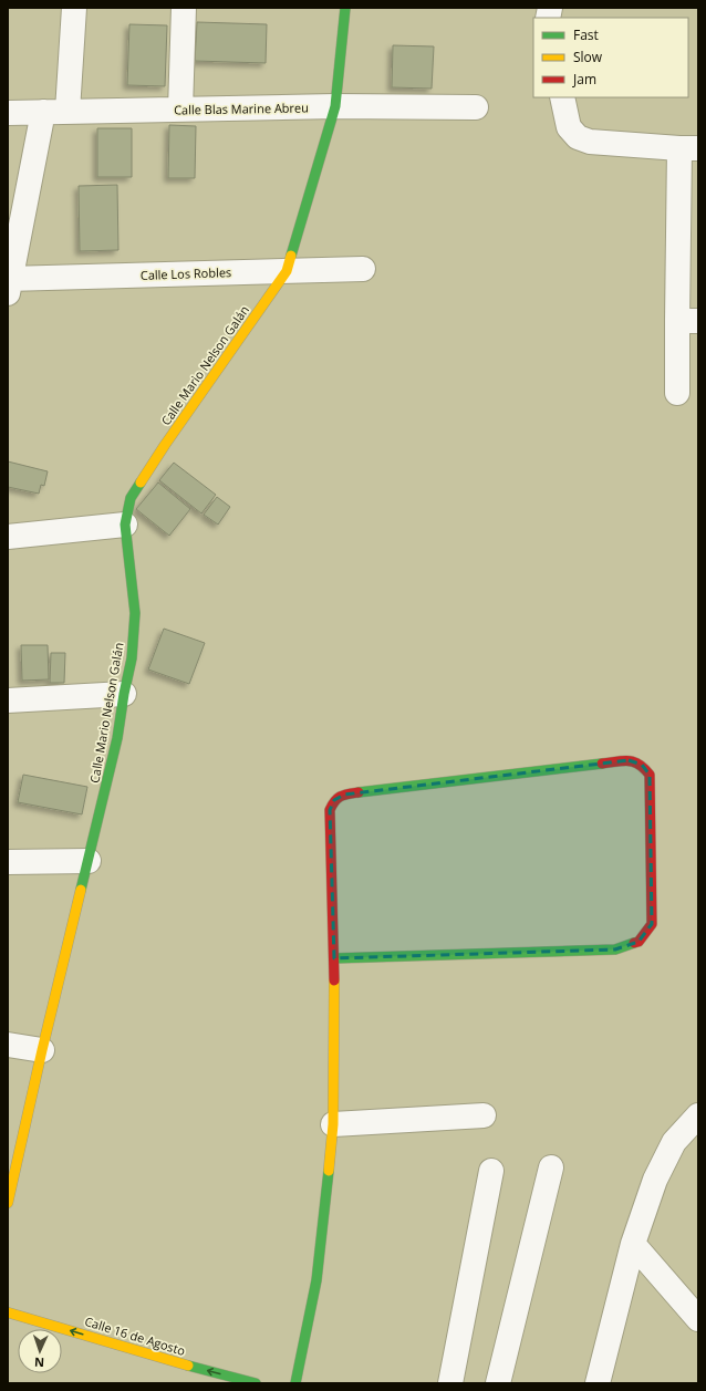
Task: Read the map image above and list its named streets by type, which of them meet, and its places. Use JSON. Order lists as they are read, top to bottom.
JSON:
{
  "streets": {
    "street": [
      "Calle Blas Marine Abreu",
      "Calle Los Robles",
      "Calle Mario Nelson Galán",
      "Calle 16 de Agosto"
    ]
  },
  "crossings": [
    ["Calle Blas Marine Abreu", "Calle Mario Nelson Galán"],
    ["Calle Los Robles", "Calle Mario Nelson Galán"]
  ],
  "one_way": ["Calle 16 de Agosto"],
  "legend": ["Fast", "Slow", "Jam"],
  "north": "bottom"
}
